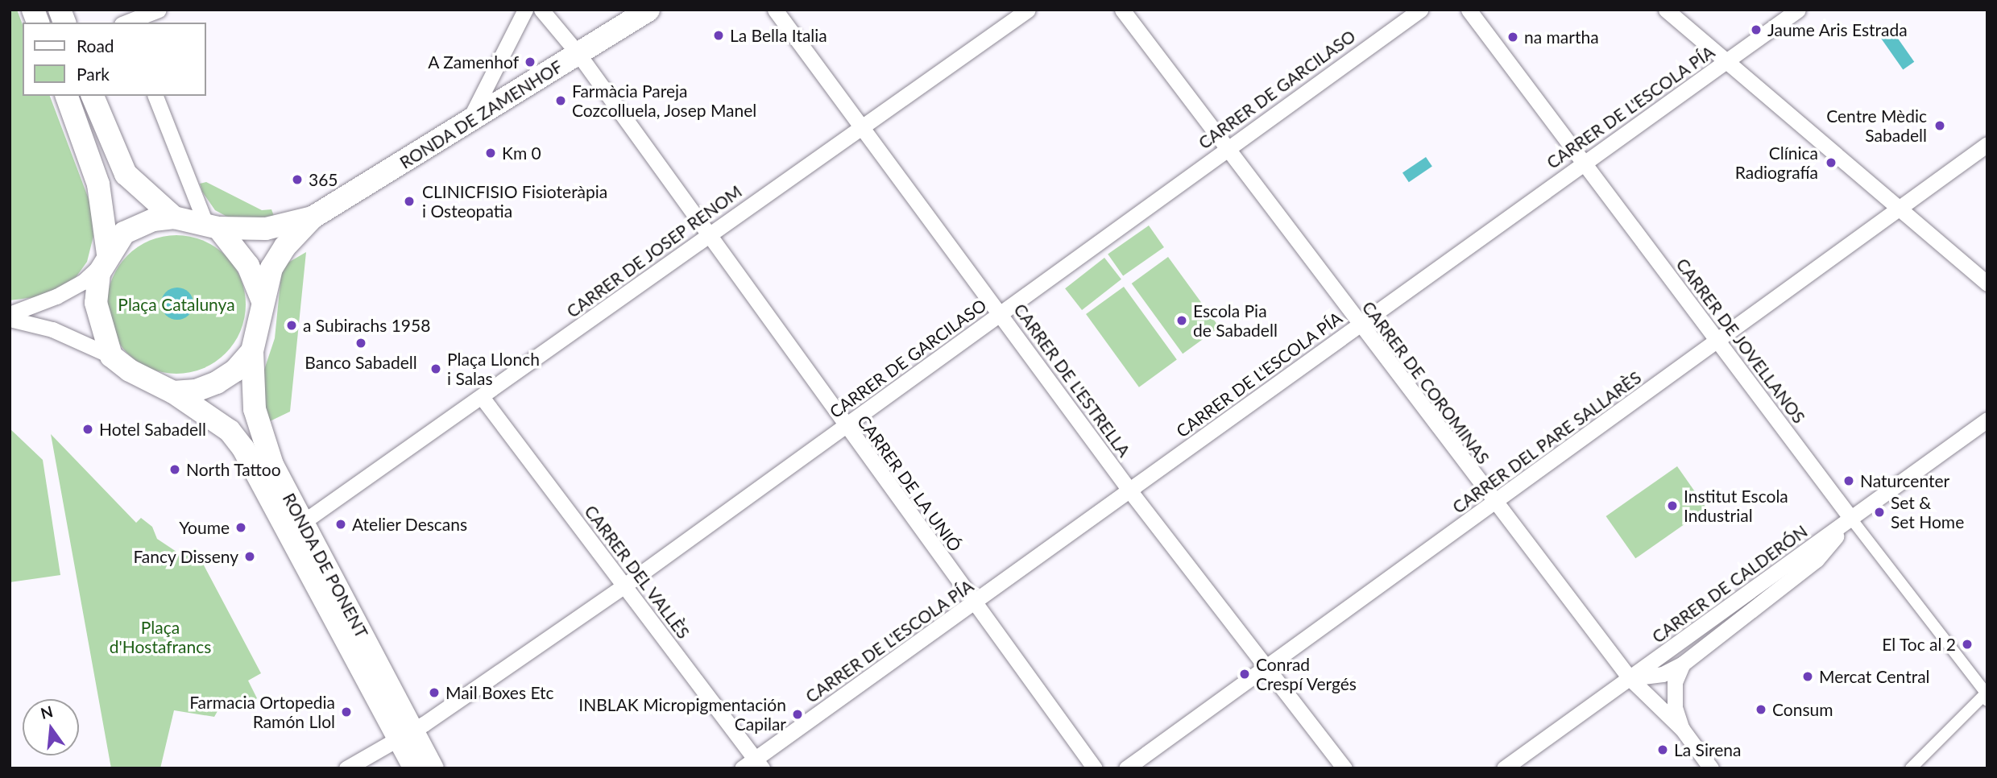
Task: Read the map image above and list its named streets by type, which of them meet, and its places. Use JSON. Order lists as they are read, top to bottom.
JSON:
{
  "streets": {
    "main road": ["RONDA DE ZAMENHOF", "RONDA DE PONENT"],
    "street": [
      "CARRER DE GARCILASO",
      "CARRER DE L'ESCOLA PÍA",
      "CARRER DE JOSEP RENOM",
      "CARRER DE JOVELLANOS",
      "CARRER DE L'ESTRELLA",
      "CARRER DE COROMINAS",
      "CARRER DEL PARE SALLARÈS",
      "CARRER DE LA UNIÓ",
      "CARRER DEL VALLÈS",
      "CARRER DE CALDERÓN"
    ]
  },
  "crossings": [
    ["CARRER DE GARCILASO", "CARRER DE L'ESTRELLA"],
    ["CARRER DE GARCILASO", "CARRER DE COROMINAS"],
    ["CARRER DE GARCILASO", "CARRER DE LA UNIÓ"],
    ["CARRER DE GARCILASO", "RONDA DE PONENT"],
    ["CARRER DE GARCILASO", "CARRER DEL VALLÈS"],
    ["CARRER DE L'ESCOLA PÍA", "CARRER DE JOVELLANOS"],
    ["CARRER DE L'ESCOLA PÍA", "CARRER DE L'ESTRELLA"],
    ["CARRER DE L'ESCOLA PÍA", "CARRER DE COROMINAS"],
    ["CARRER DE L'ESCOLA PÍA", "CARRER DE LA UNIÓ"],
    ["CARRER DE L'ESCOLA PÍA", "CARRER DEL VALLÈS"],
    ["RONDA DE ZAMENHOF", "CARRER DE LA UNIÓ"],
    ["RONDA DE ZAMENHOF", "RONDA DE PONENT"],
    ["CARRER DE JOSEP RENOM", "CARRER DE L'ESTRELLA"],
    ["CARRER DE JOSEP RENOM", "CARRER DE LA UNIÓ"],
    ["CARRER DE JOSEP RENOM", "RONDA DE PONENT"],
    ["CARRER DE JOSEP RENOM", "CARRER DEL VALLÈS"],
    ["CARRER DE JOVELLANOS", "CARRER DEL PARE SALLARÈS"],
    ["CARRER DE JOVELLANOS", "CARRER DE CALDERÓN"],
    ["CARRER DE L'ESTRELLA", "CARRER DEL PARE SALLARÈS"],
    ["CARRER DE COROMINAS", "CARRER DEL PARE SALLARÈS"],
    ["CARRER DE COROMINAS", "CARRER DE CALDERÓN"]
  ],
  "parks": ["Plaça Catalunya", "Plaça d'Hostafrancs"],
  "places": [
    "Jaume Aris Estrada",
    "La Bella Italia",
    "na martha",
    "A Zamenhof",
    "Farmàcia Pareja Cozcolluela, Josep Manel",
    "Centre Mèdic Sabadell",
    "Km 0",
    "Clínica Radiografía",
    "365",
    "CLINICFISIO Fisioteràpia i Osteopatia",
    "Escola Pia de Sabadell",
    "a Subirachs 1958",
    "Banco Sabadell",
    "Plaça Llonch i Salas",
    "Hotel Sabadell",
    "North Tattoo",
    "Naturcenter",
    "Institut Escola Industrial",
    "Set & Set Home",
    "Atelier Descans",
    "Youme",
    "Fancy Disseny",
    "El Toc al 2",
    "Conrad Crespí Vergés",
    "Mercat Central",
    "Mail Boxes Etc",
    "Consum",
    "Farmacia Ortopedia Ramón Llol",
    "INBLAK Micropigmentación Capilar",
    "La Sirena"
  ],
  "legend": ["Road", "Park"],
  "north": "top"
}
